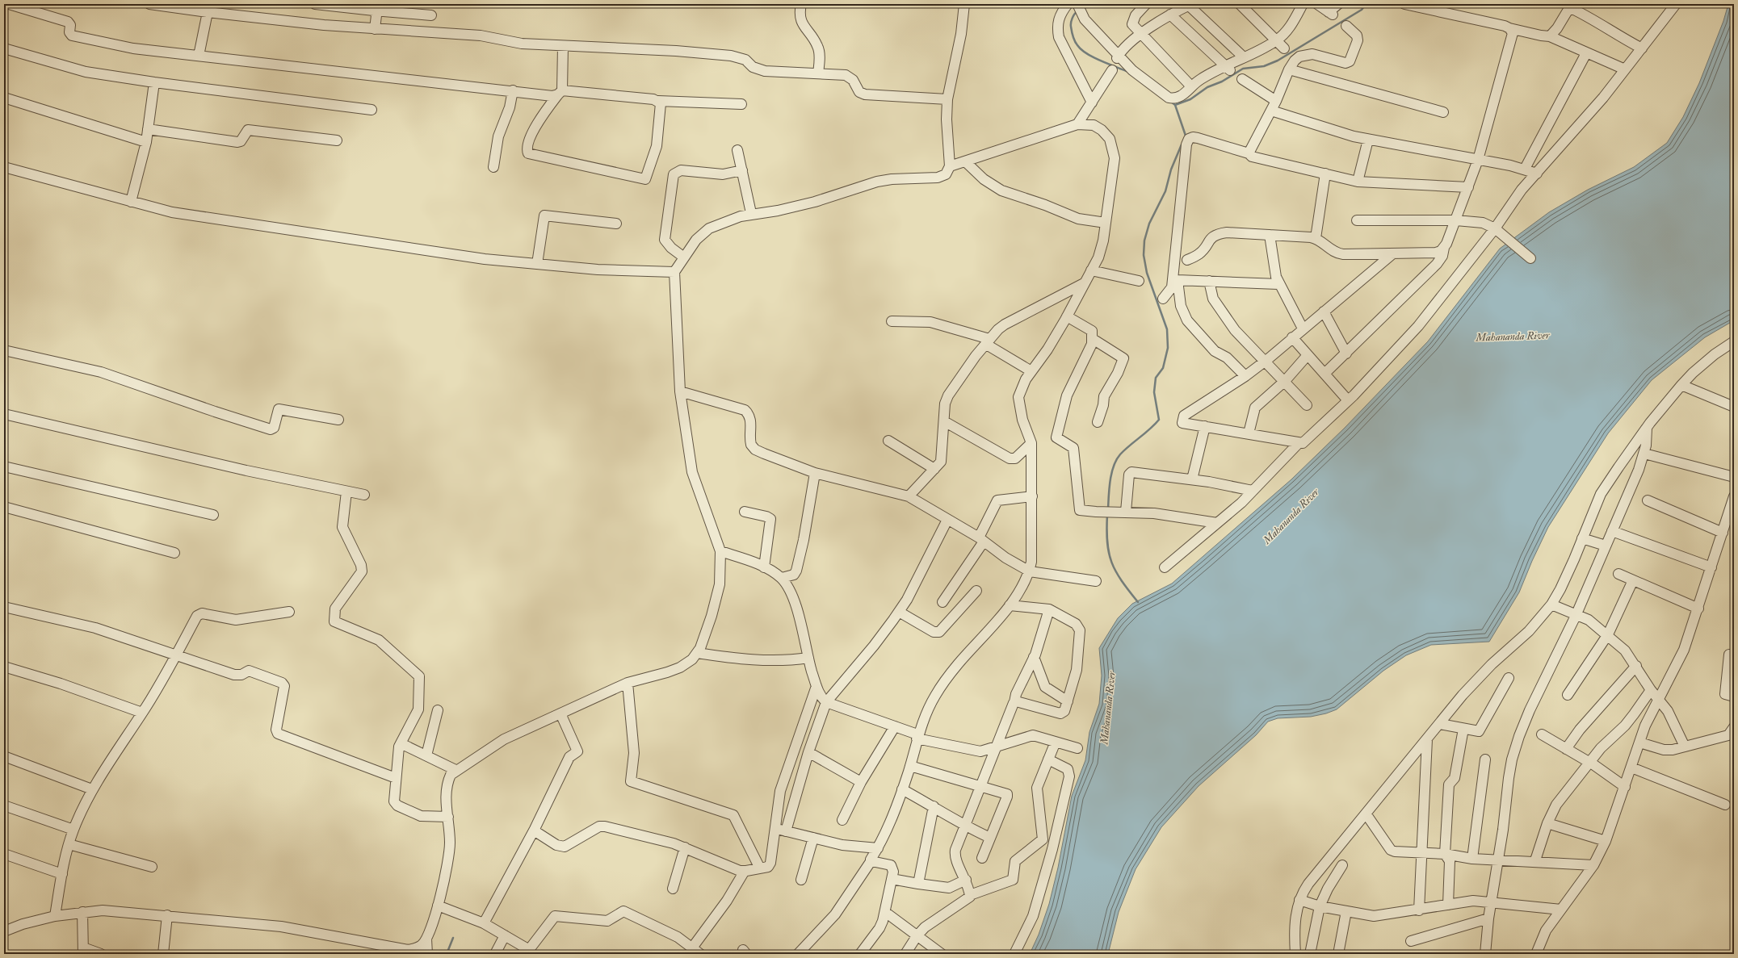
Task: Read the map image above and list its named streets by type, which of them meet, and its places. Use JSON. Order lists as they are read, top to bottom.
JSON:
{
  "water": ["Mahananda River"]
}
